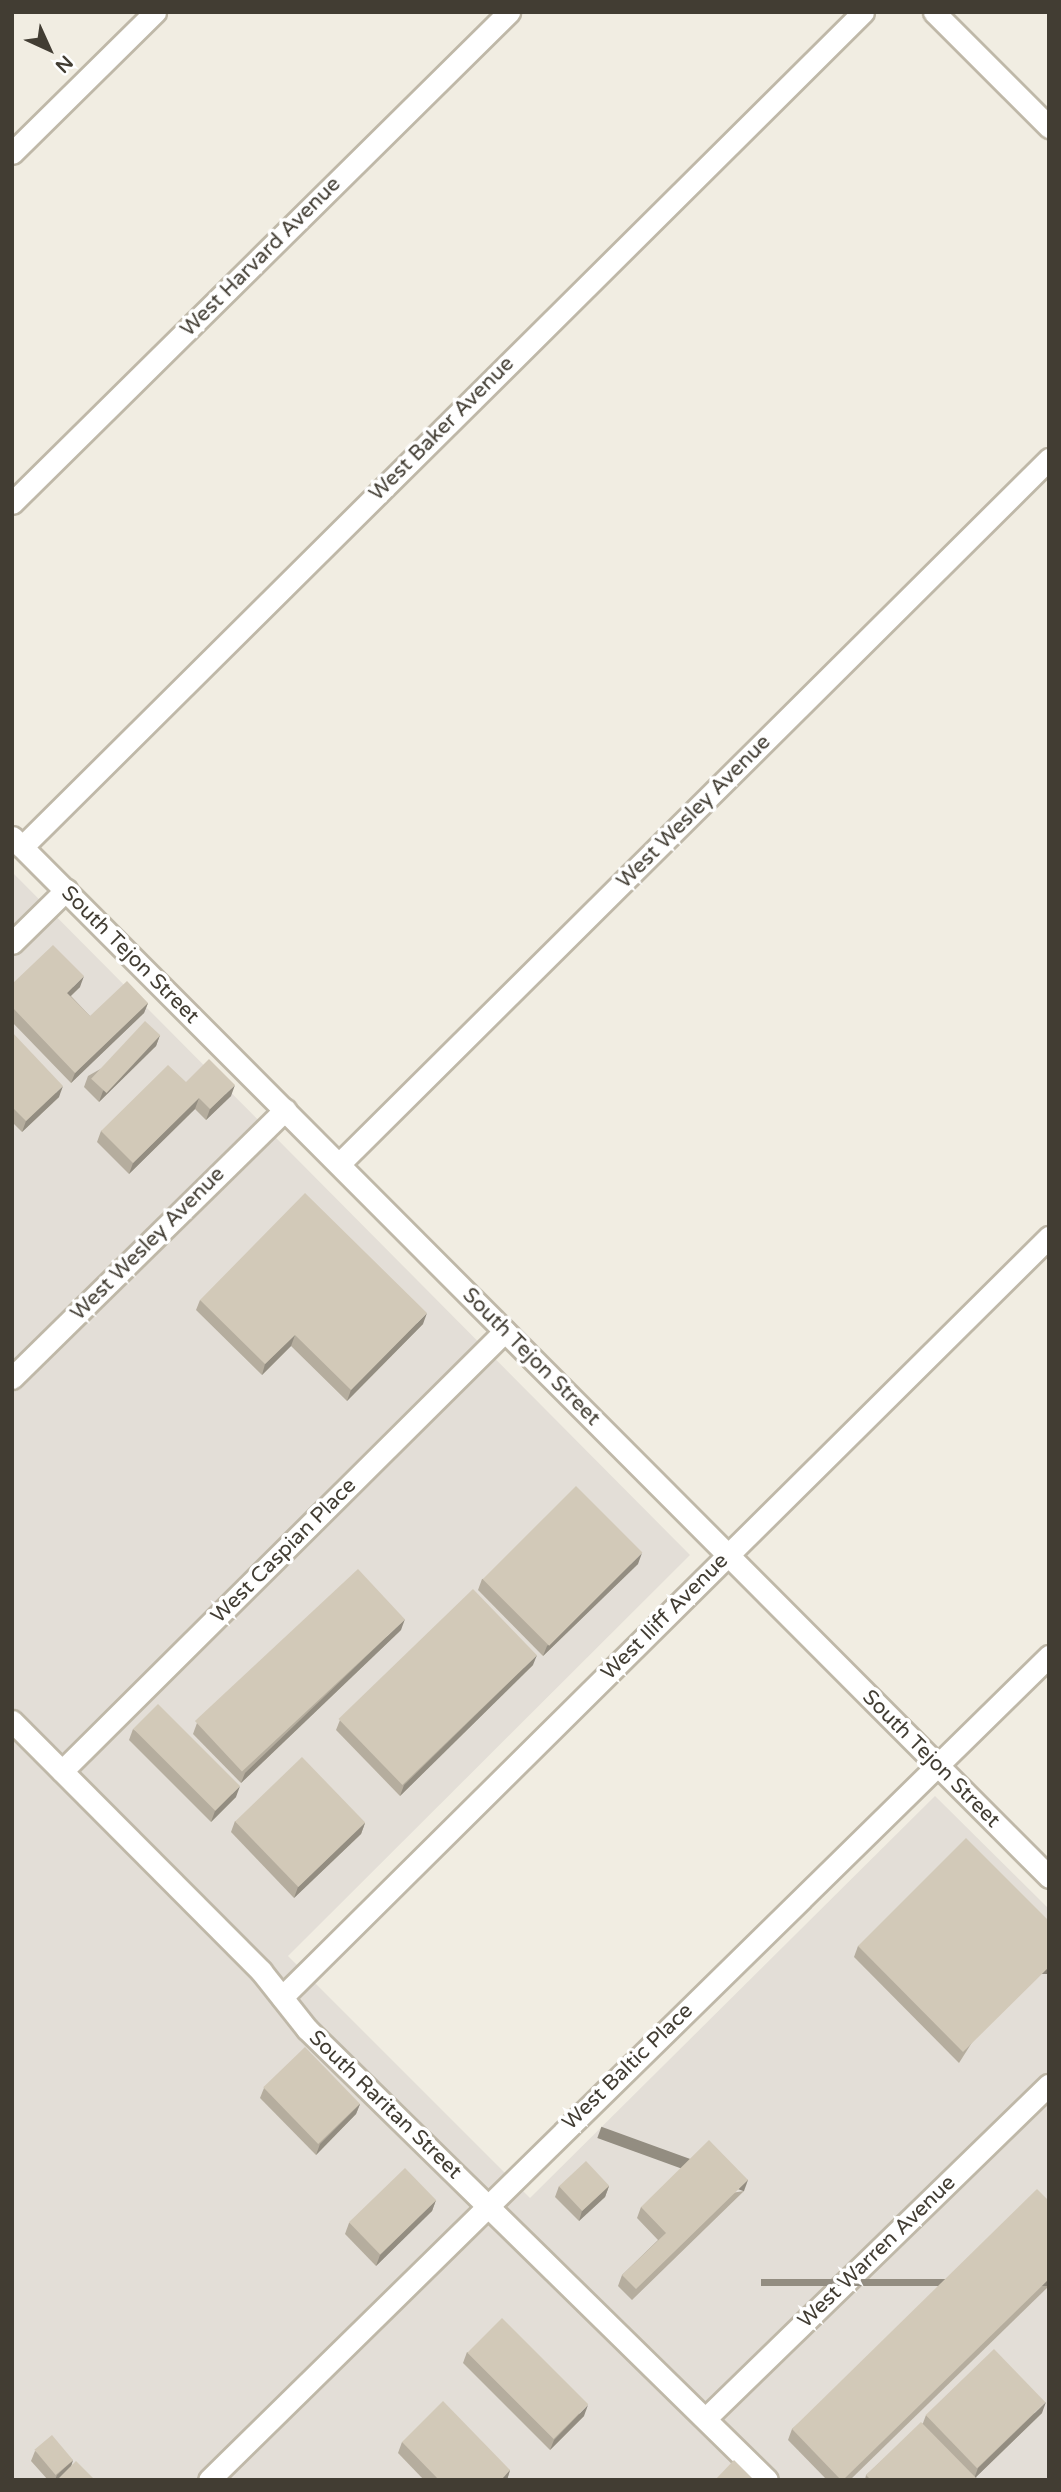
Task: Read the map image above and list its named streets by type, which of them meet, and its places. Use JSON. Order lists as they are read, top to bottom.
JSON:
{
  "streets": {
    "street": [
      "West Harvard Avenue",
      "West Baker Avenue",
      "West Wesley Avenue",
      "South Tejon Street",
      "West Caspian Place",
      "West Iliff Avenue",
      "West Baltic Place",
      "South Raritan Street",
      "West Warren Avenue"
    ]
  },
  "crossings": [
    ["West Baker Avenue", "South Tejon Street"],
    ["West Wesley Avenue", "South Tejon Street"],
    ["South Tejon Street", "West Caspian Place"],
    ["South Tejon Street", "West Iliff Avenue"],
    ["South Tejon Street", "West Baltic Place"],
    ["West Caspian Place", "South Raritan Street"],
    ["West Iliff Avenue", "South Raritan Street"],
    ["West Baltic Place", "South Raritan Street"],
    ["South Raritan Street", "West Warren Avenue"]
  ],
  "north": "bottom right"
}
